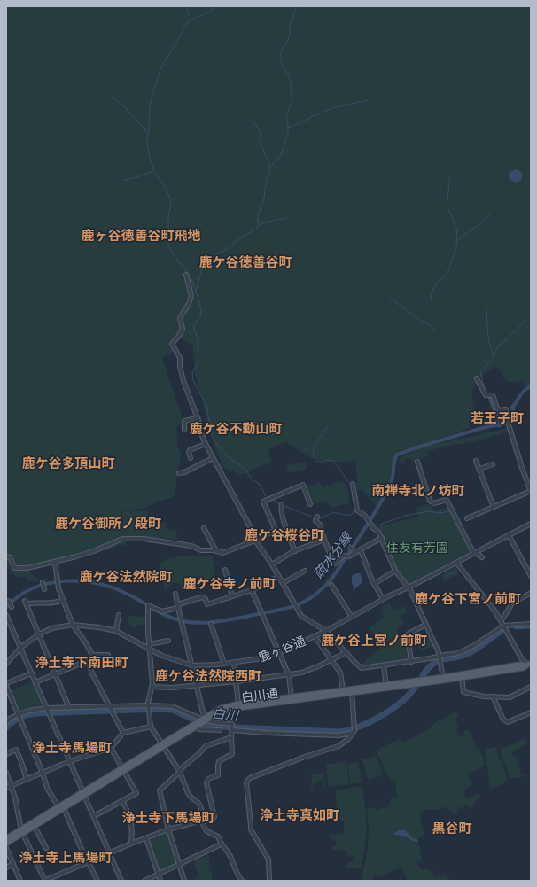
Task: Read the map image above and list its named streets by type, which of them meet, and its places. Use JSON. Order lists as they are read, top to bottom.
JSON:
{
  "streets": {
    "main road": ["白川通"],
    "street": ["鹿ヶ谷通"]
  },
  "districts": [
    "鹿ヶ谷徳善谷町飛地",
    "鹿ケ谷徳善谷町",
    "若王子町",
    "鹿ケ谷不動山町",
    "鹿ケ谷多頂山町",
    "南禅寺北ノ坊町",
    "鹿ケ谷御所ノ段町",
    "鹿ケ谷桜谷町",
    "鹿ケ谷法然院町",
    "鹿ケ谷寺ノ前町",
    "鹿ケ谷下宮ノ前町",
    "鹿ケ谷上宮ノ前町",
    "浄土寺下南田町",
    "鹿ケ谷法然院西町",
    "浄土寺馬場町",
    "浄土寺真如町",
    "浄土寺下馬場町",
    "黒谷町",
    "浄土寺上馬場町"
  ],
  "water": ["疏水分線", "白川"],
  "parks": ["住友有芳園"]
}
